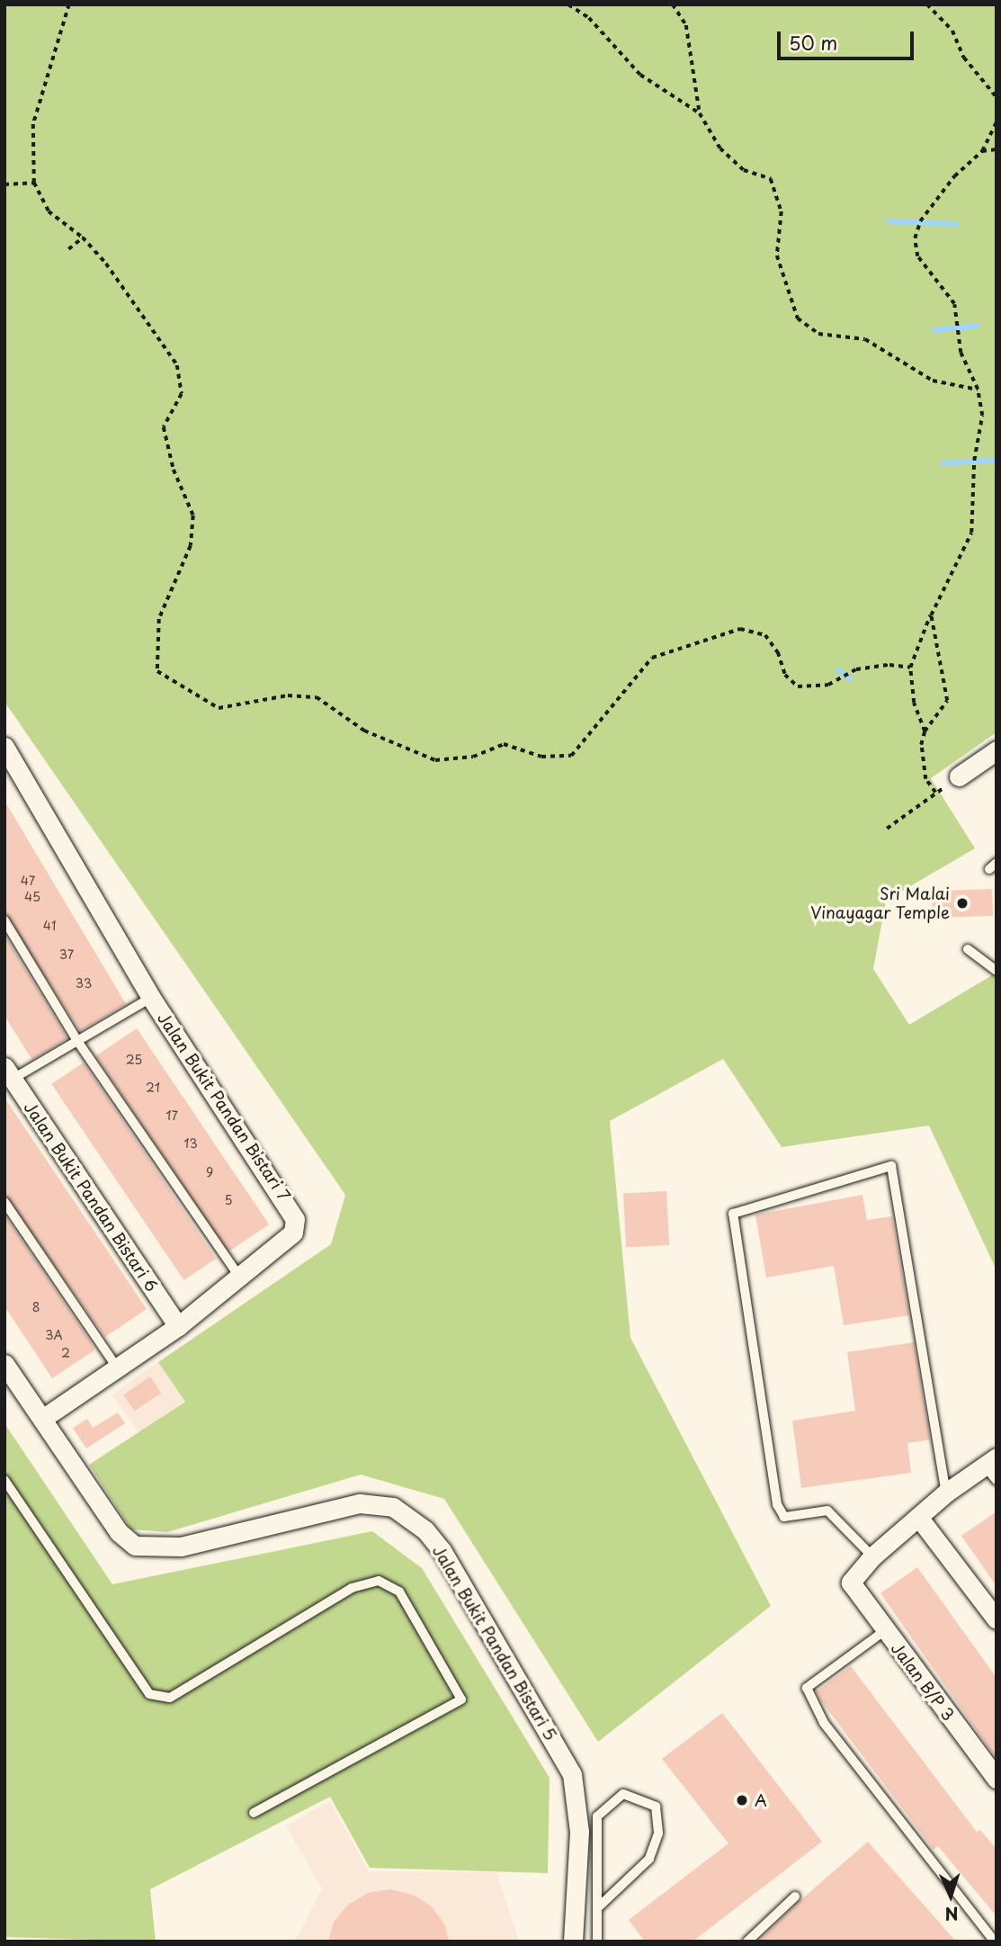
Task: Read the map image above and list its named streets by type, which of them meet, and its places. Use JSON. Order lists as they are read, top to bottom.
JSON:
{
  "streets": {
    "street": [
      "Jalan Bukit Pandan Bistari 7",
      "Jalan Bukit Pandan Bistari 6",
      "Jalan Bukit Pandan Bistari 5",
      "Jalan B/P 3"
    ]
  },
  "crossings": [
    ["Jalan Bukit Pandan Bistari 7", "Jalan Bukit Pandan Bistari 6"],
    ["Jalan Bukit Pandan Bistari 7", "Jalan Bukit Pandan Bistari 5"]
  ],
  "places": ["Sri Malai Vinayagar Temple", "A"],
  "house_numbers": [
    "47",
    "45",
    "41",
    "37",
    "33",
    "25",
    "21",
    "17",
    "13",
    "9",
    "5",
    "8",
    "3A",
    "2"
  ],
  "scale_bar": "50 m",
  "north": "bottom"
}
